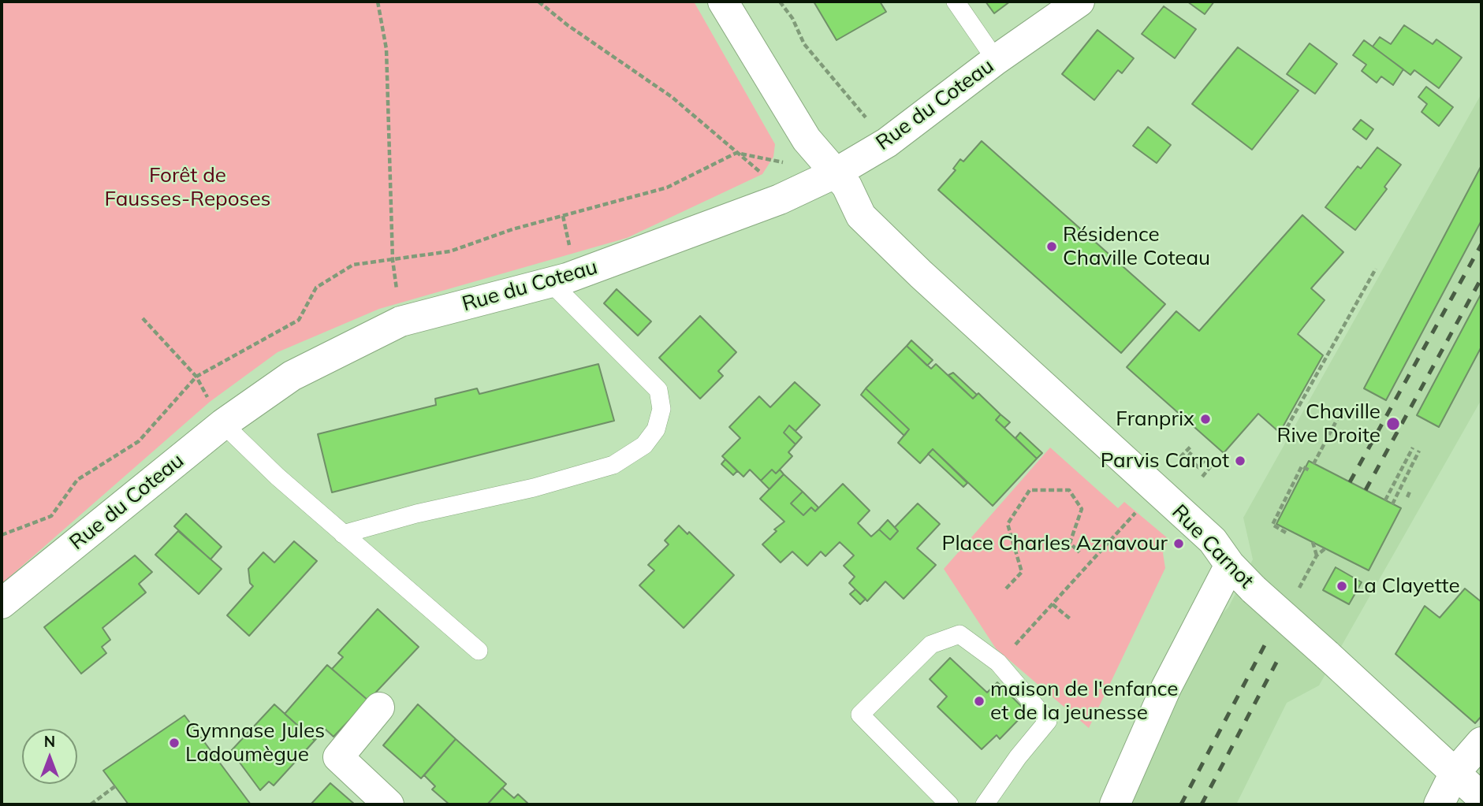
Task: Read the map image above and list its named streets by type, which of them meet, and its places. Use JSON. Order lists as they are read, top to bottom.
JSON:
{
  "streets": {
    "street": ["Rue du Coteau", "Rue Carnot"]
  },
  "crossings": [
    ["Rue du Coteau", "Rue Carnot"]
  ],
  "parks": ["Forêt de Fausses-Reposes"],
  "places": [
    "Résidence Chaville Coteau",
    "Franprix",
    "Chaville Rive Droite",
    "Parvis Carnot",
    "Place Charles Aznavour",
    "La Clayette",
    "maison de l'enfance et de la jeunesse",
    "Gymnase Jules Ladoumègue"
  ],
  "north": "top"
}
